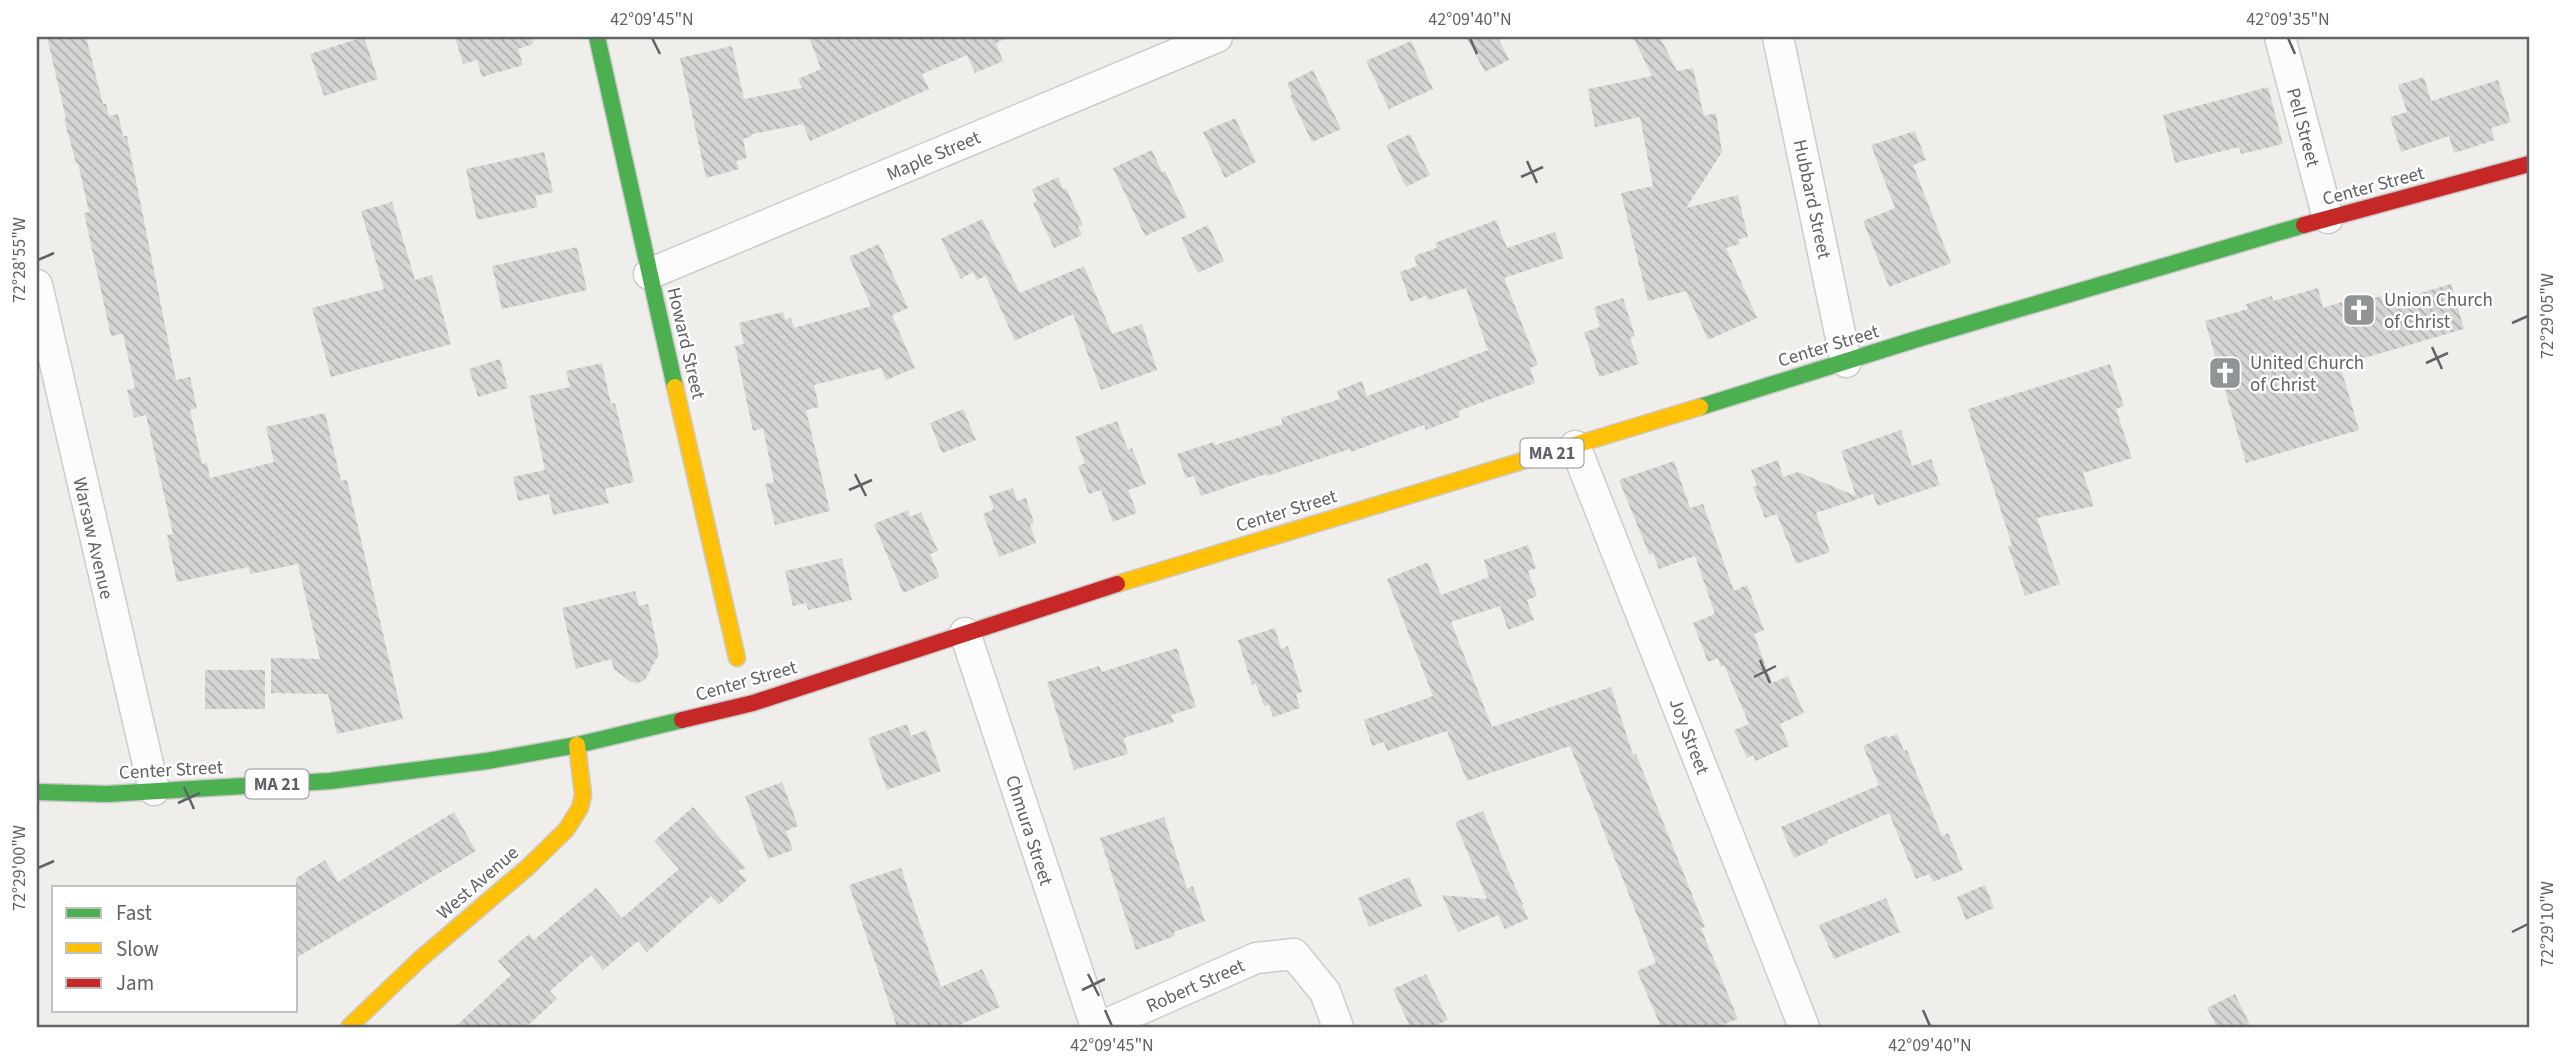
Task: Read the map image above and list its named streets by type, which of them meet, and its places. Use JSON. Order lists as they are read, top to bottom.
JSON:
{
  "streets": {
    "main road": [
      "Center Street",
      "Howard Street",
      "MA 21",
      "West Avenue"
    ],
    "street": [
      "Pell Street",
      "Maple Street",
      "Hubbard Street",
      "Warsaw Avenue",
      "Joy Street",
      "Chmura Street",
      "Robert Street"
    ]
  },
  "crossings": [
    ["Pell Street", "Center Street"],
    ["Maple Street", "Howard Street"],
    ["Center Street", "Hubbard Street"],
    ["Center Street", "Warsaw Avenue"],
    ["Center Street", "Joy Street"],
    ["Center Street", "Chmura Street"],
    ["Center Street", "West Avenue"],
    ["Chmura Street", "Robert Street"]
  ],
  "places": {
    "church": ["Union Church of Christ", "United Church of Christ"]
  },
  "legend": ["Fast", "Slow", "Jam"],
  "coordinates": [
    "42°09'45\"N",
    "42°09'40\"N",
    "42°09'35\"N",
    "72°28'55\"W",
    "72°29'05\"W",
    "72°29'00\"W",
    "72°29'10\"W"
  ]
}
